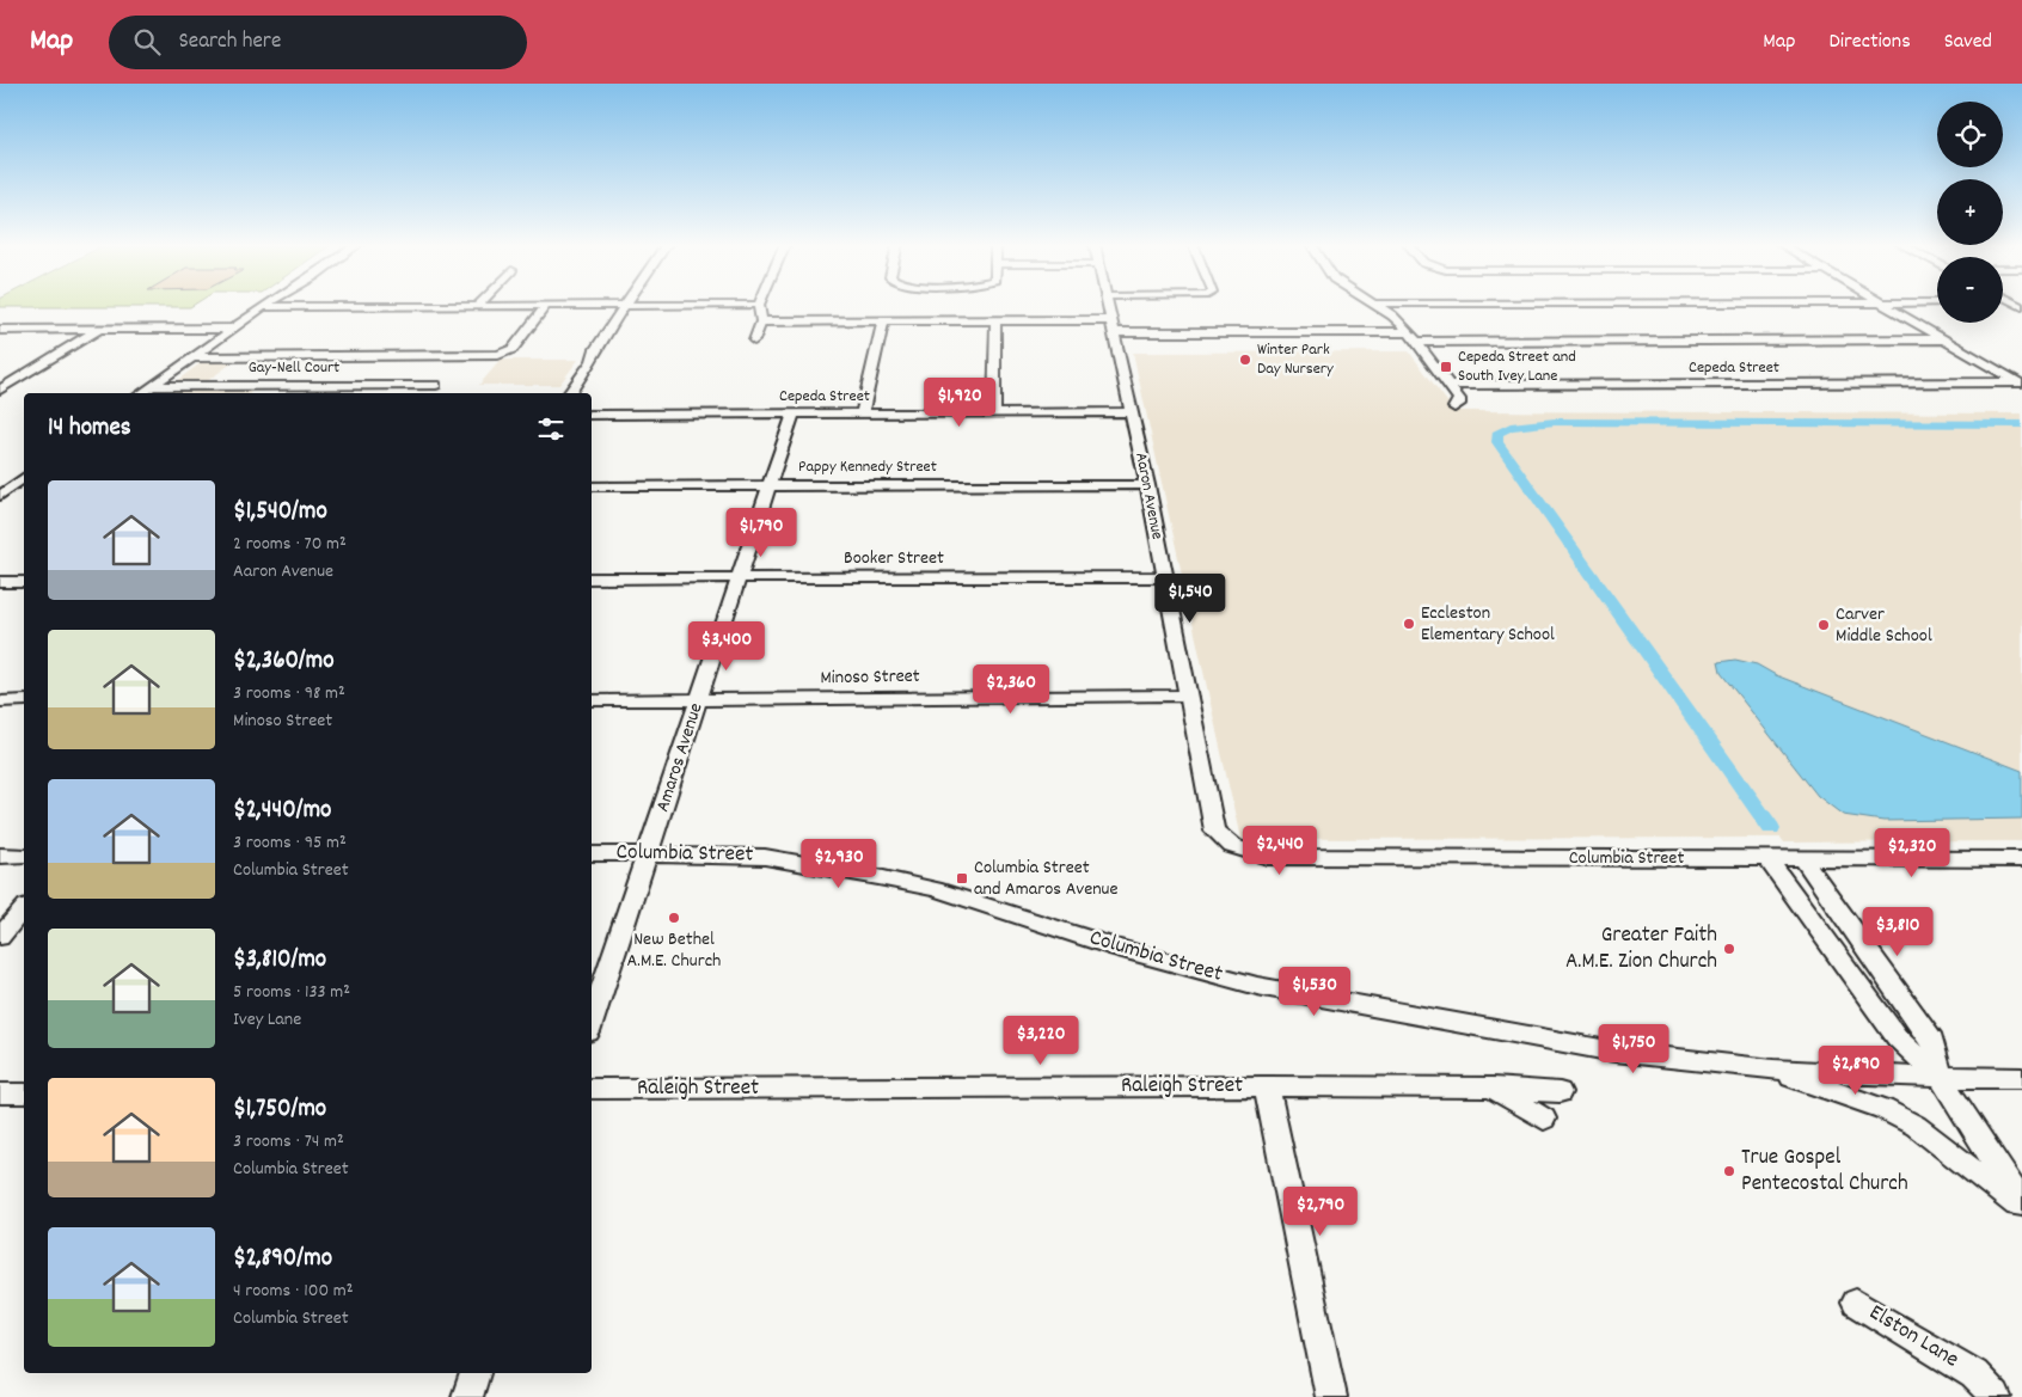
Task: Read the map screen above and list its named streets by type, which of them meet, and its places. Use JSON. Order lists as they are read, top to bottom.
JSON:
{
  "streets": {
    "street": [
      "Gay-Nell Court",
      "Cepeda Street",
      "Pappy Kennedy Street",
      "Aaron Avenue",
      "Booker Street",
      "Minoso Street",
      "Amaros Avenue",
      "Columbia Street",
      "Raleigh Street",
      "Elston Lane"
    ]
  },
  "crossings": [
    ["Cepeda Street", "Aaron Avenue"],
    ["Cepeda Street", "Amaros Avenue"],
    ["Pappy Kennedy Street", "Aaron Avenue"],
    ["Pappy Kennedy Street", "Amaros Avenue"],
    ["Aaron Avenue", "Booker Street"],
    ["Aaron Avenue", "Minoso Street"],
    ["Aaron Avenue", "Columbia Street"],
    ["Booker Street", "Amaros Avenue"],
    ["Minoso Street", "Amaros Avenue"],
    ["Amaros Avenue", "Columbia Street"]
  ],
  "places": {
    "other": [
      "Winter Park Day Nursery",
      "Eccleston Elementary School",
      "Carver Middle School",
      "New Bethel A.M.E. Church",
      "Greater Faith A.M.E. Zion Church",
      "True Gospel Pentecostal Church"
    ],
    "transit": ["Cepeda Street and South Ivey Lane", "Columbia Street and Amaros Avenue"]
  },
  "page": {
    "header": "Map",
    "search": "Search here",
    "nav": ["Map", "Directions", "Saved"],
    "map_buttons": ["+", "−"],
    "price": [
      "$1,920",
      "$1,790",
      "$1,540",
      "$3,400",
      "$2,360",
      "$2,440",
      "$2,320",
      "$2,930",
      "$3,810",
      "$1,530",
      "$3,220",
      "$1,750",
      "$2,890",
      "$2,790"
    ],
    "heading": "14 homes",
    "list": [
      {
        "name": "$1,540/mo",
        "note": "2 rooms · 70 m² · Aaron Avenue"
      },
      {
        "name": "$2,360/mo",
        "note": "3 rooms · 98 m² · Minoso Street"
      },
      {
        "name": "$2,440/mo",
        "note": "3 rooms · 95 m² · Columbia Street"
      },
      {
        "name": "$3,810/mo",
        "note": "5 rooms · 133 m² · Ivey Lane"
      },
      {
        "name": "$1,750/mo",
        "note": "3 rooms · 74 m² · Columbia Street"
      },
      {
        "name": "$2,890/mo",
        "note": "4 rooms · 100 m² · Columbia Street"
      }
    ]
  }
}
